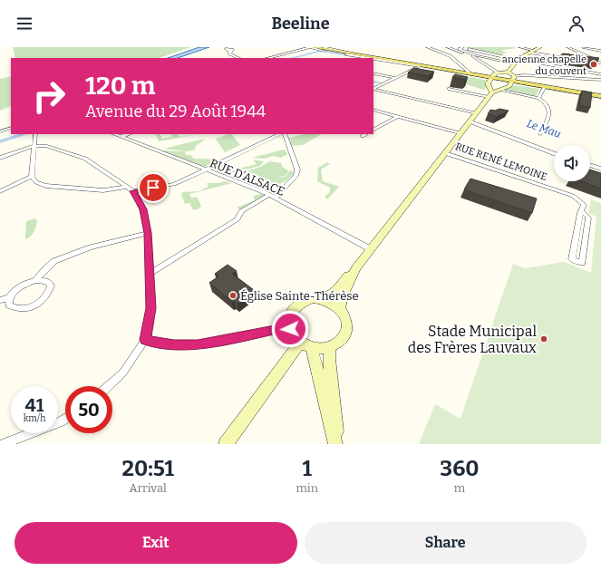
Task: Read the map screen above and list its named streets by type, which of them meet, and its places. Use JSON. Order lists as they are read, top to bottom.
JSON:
{
  "streets": {
    "street": ["RUE RENÉ LEMOINE", "RUE D'ALSACE"]
  },
  "water": ["Le Mau"],
  "places": ["ancienne chapelle du couvent", "Église Sainte-Thérèse", "Stade Municipal des Frères Lauvaux"],
  "page": {
    "header": "Beeline",
    "turn": ["120 m", "Avenue du 29 Août 1944"],
    "speed": "41 km/h",
    "limit": "50",
    "eta": [
      "20:51",
      "Arrival",
      "1",
      "min",
      "360",
      "m"
    ],
    "buttons": ["Exit", "Share"]
  }
}
